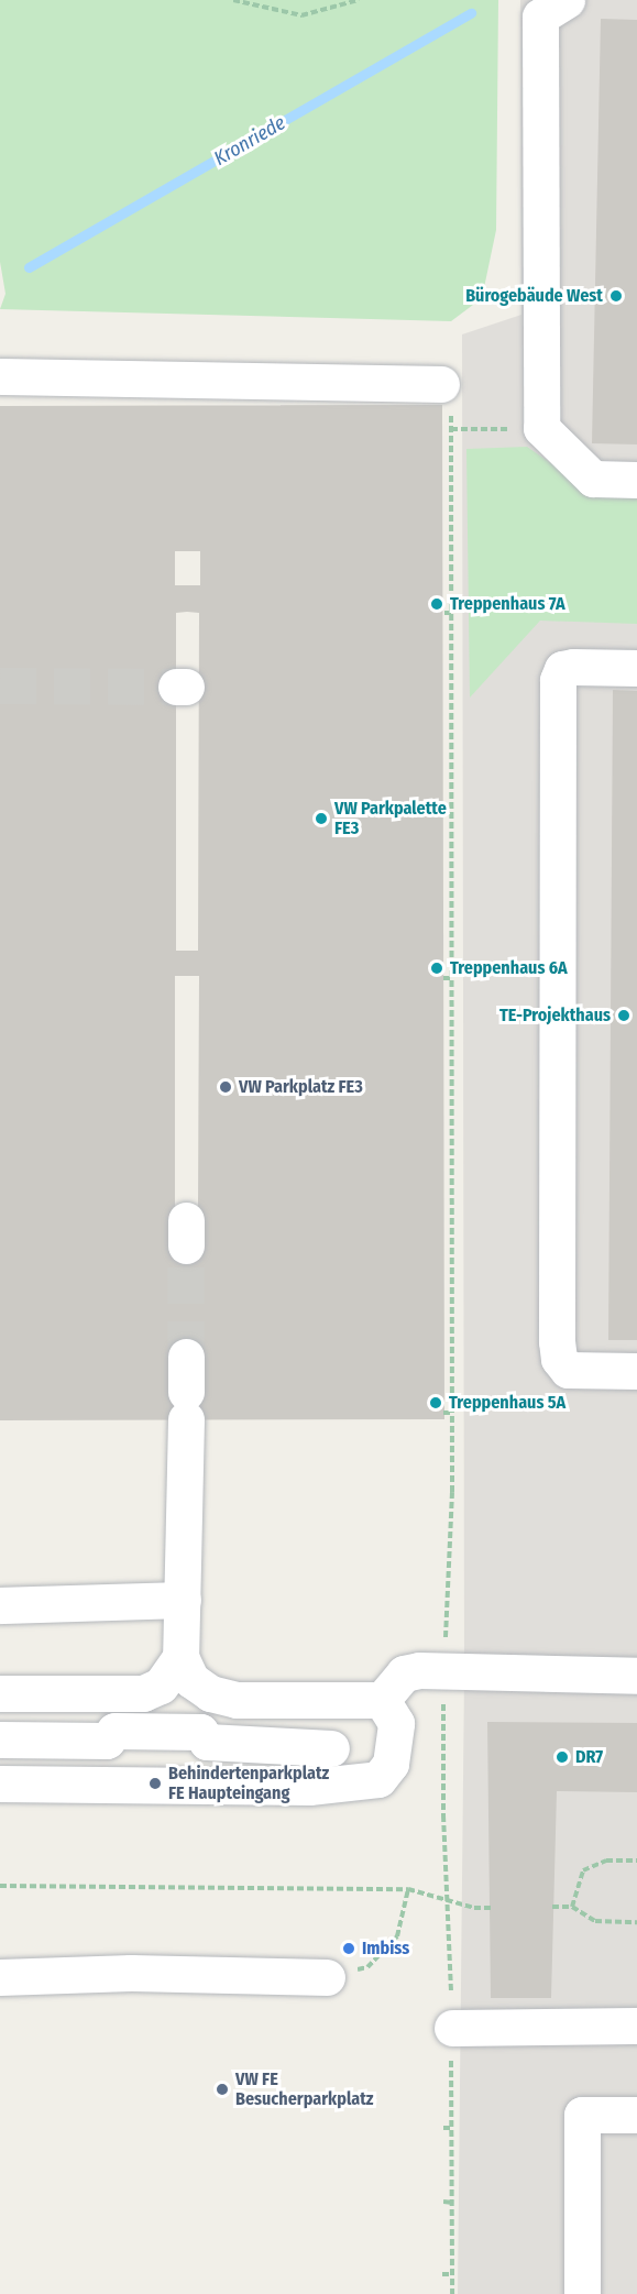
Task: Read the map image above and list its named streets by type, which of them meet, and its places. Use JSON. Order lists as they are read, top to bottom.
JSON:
{
  "water": ["Kronriede"],
  "places": [
    "Bürogebäude West",
    "Treppenhaus 7A",
    "VW Parkpalette FE3",
    "Treppenhaus 6A",
    "TE-Projekthaus",
    "VW Parkplatz FE3",
    "Treppenhaus 5A",
    "DR7",
    "Behindertenparkplatz FE Haupteingang",
    "Imbiss",
    "VW FE Besucherparkplatz"
  ]
}
